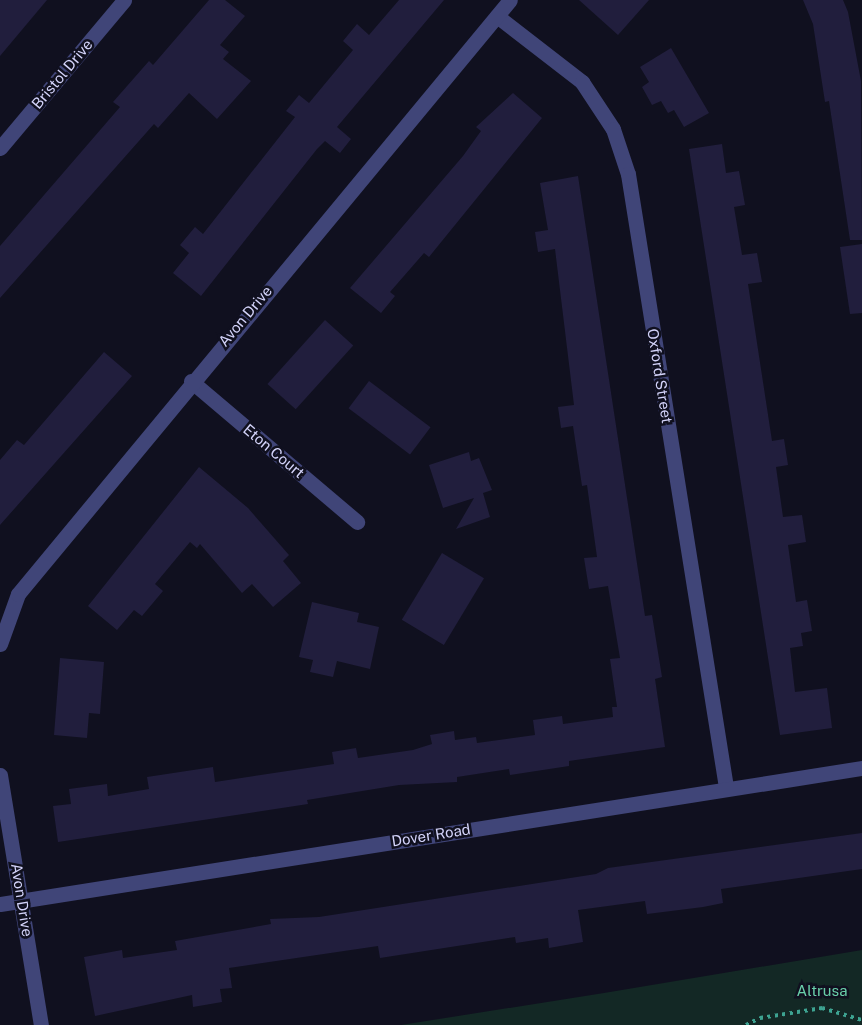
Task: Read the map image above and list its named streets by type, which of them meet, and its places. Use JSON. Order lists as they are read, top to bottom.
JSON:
{
  "streets": {
    "street": [
      "Bristol Drive",
      "Avon Drive",
      "Oxford Street",
      "Eton Court",
      "Dover Road"
    ]
  },
  "crossings": [
    ["Avon Drive", "Oxford Street"],
    ["Avon Drive", "Eton Court"],
    ["Avon Drive", "Dover Road"],
    ["Oxford Street", "Dover Road"]
  ],
  "parks": ["Altrusa"]
}
